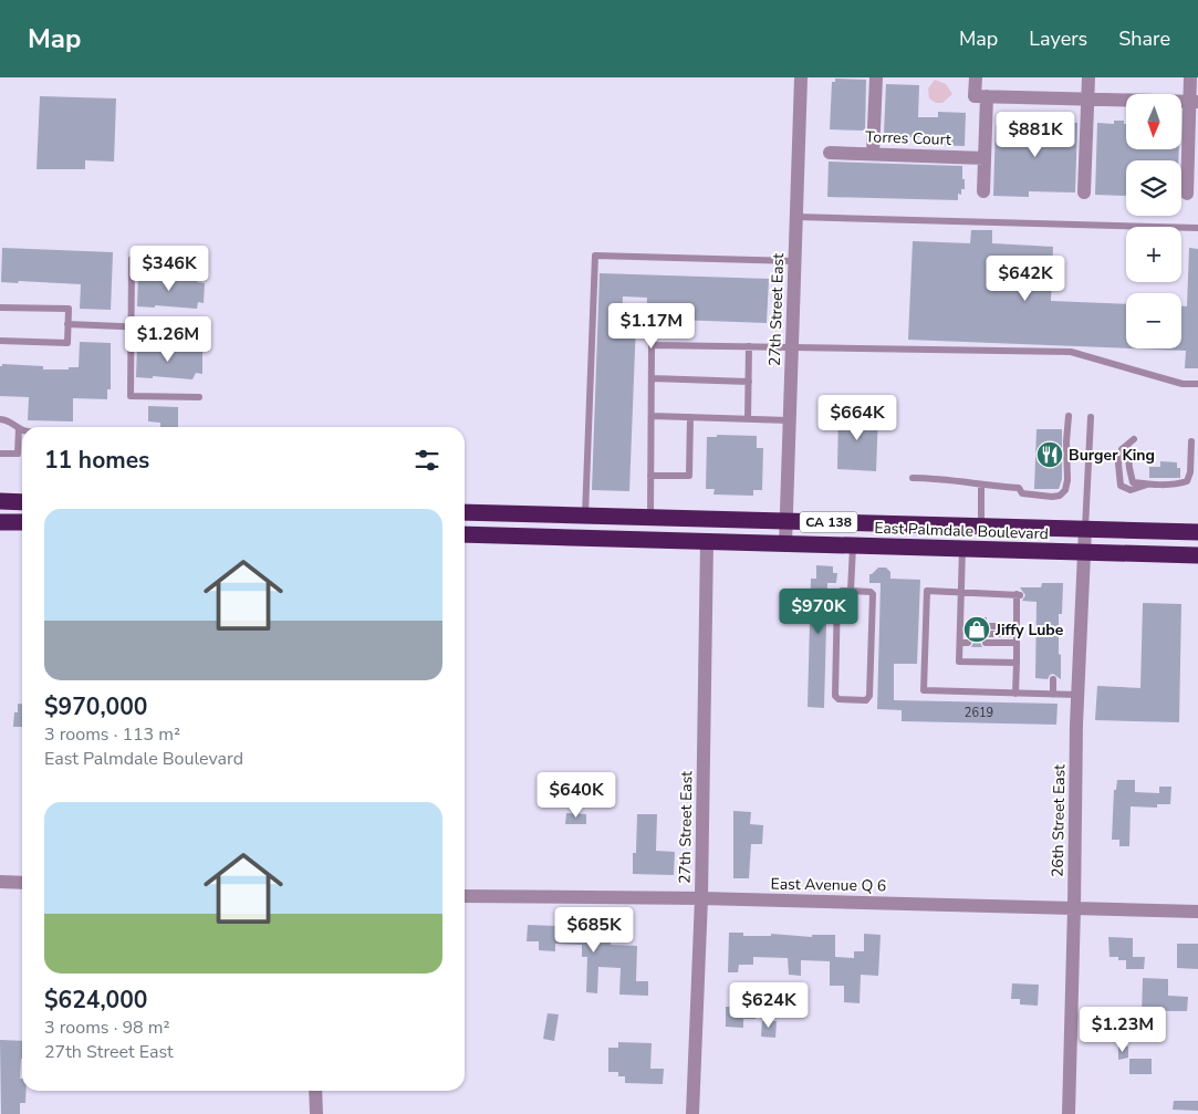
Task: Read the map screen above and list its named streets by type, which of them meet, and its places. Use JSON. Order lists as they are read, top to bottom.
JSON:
{
  "streets": {
    "highway": ["CA 138", "East Palmdale Boulevard"],
    "street": [
      "Torres Court",
      "27th Street East",
      "26th Street East",
      "East Avenue Q 6"
    ]
  },
  "crossings": [
    ["27th Street East", "East Palmdale Boulevard"],
    ["27th Street East", "East Avenue Q 6"],
    ["East Palmdale Boulevard", "26th Street East"],
    ["26th Street East", "East Avenue Q 6"]
  ],
  "places": {
    "restaurant": ["Burger King"],
    "shop": ["Jiffy Lube"]
  },
  "house_numbers": ["2619"],
  "north": "bottom",
  "page": {
    "header": "Map",
    "nav": ["Map", "Layers", "Share"],
    "map_buttons": ["+", "−"],
    "price": [
      "$881K",
      "$346K",
      "$642K",
      "$1.17M",
      "$1.26M",
      "$664K",
      "$970K",
      "$640K",
      "$685K",
      "$624K",
      "$1.23M"
    ],
    "heading": "11 homes",
    "list": [
      {
        "name": "$970,000",
        "note": "3 rooms · 113 m² · East Palmdale Boulevard"
      },
      {
        "name": "$624,000",
        "note": "3 rooms · 98 m² · 27th Street East"
      }
    ]
  }
}
